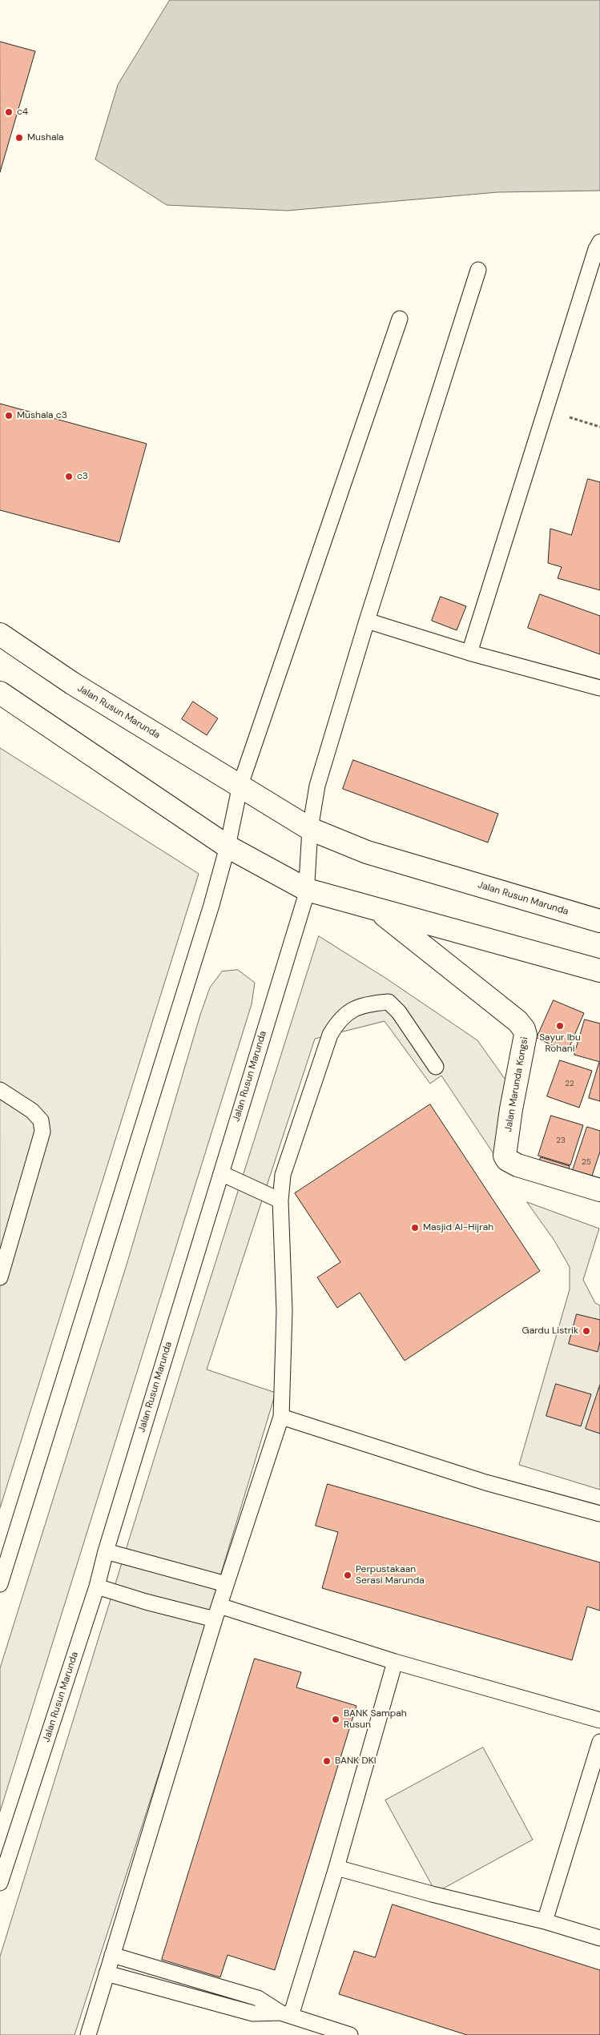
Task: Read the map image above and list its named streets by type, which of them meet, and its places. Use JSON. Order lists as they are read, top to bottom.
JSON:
{
  "streets": {
    "street": ["Jalan Rusun Marunda", "Jalan Marunda Kongsi"]
  },
  "places": [
    "c4",
    "Mushala",
    "Mushala c3",
    "c3",
    "Sayur Ibu Rohani",
    "Masjid Al-Hijrah",
    "Gardu Listrik",
    "Perpustakaan Serasi Marunda",
    "BANK Sampah Rusun",
    "BANK DKI"
  ],
  "house_numbers": ["22", "23", "25"]
}
